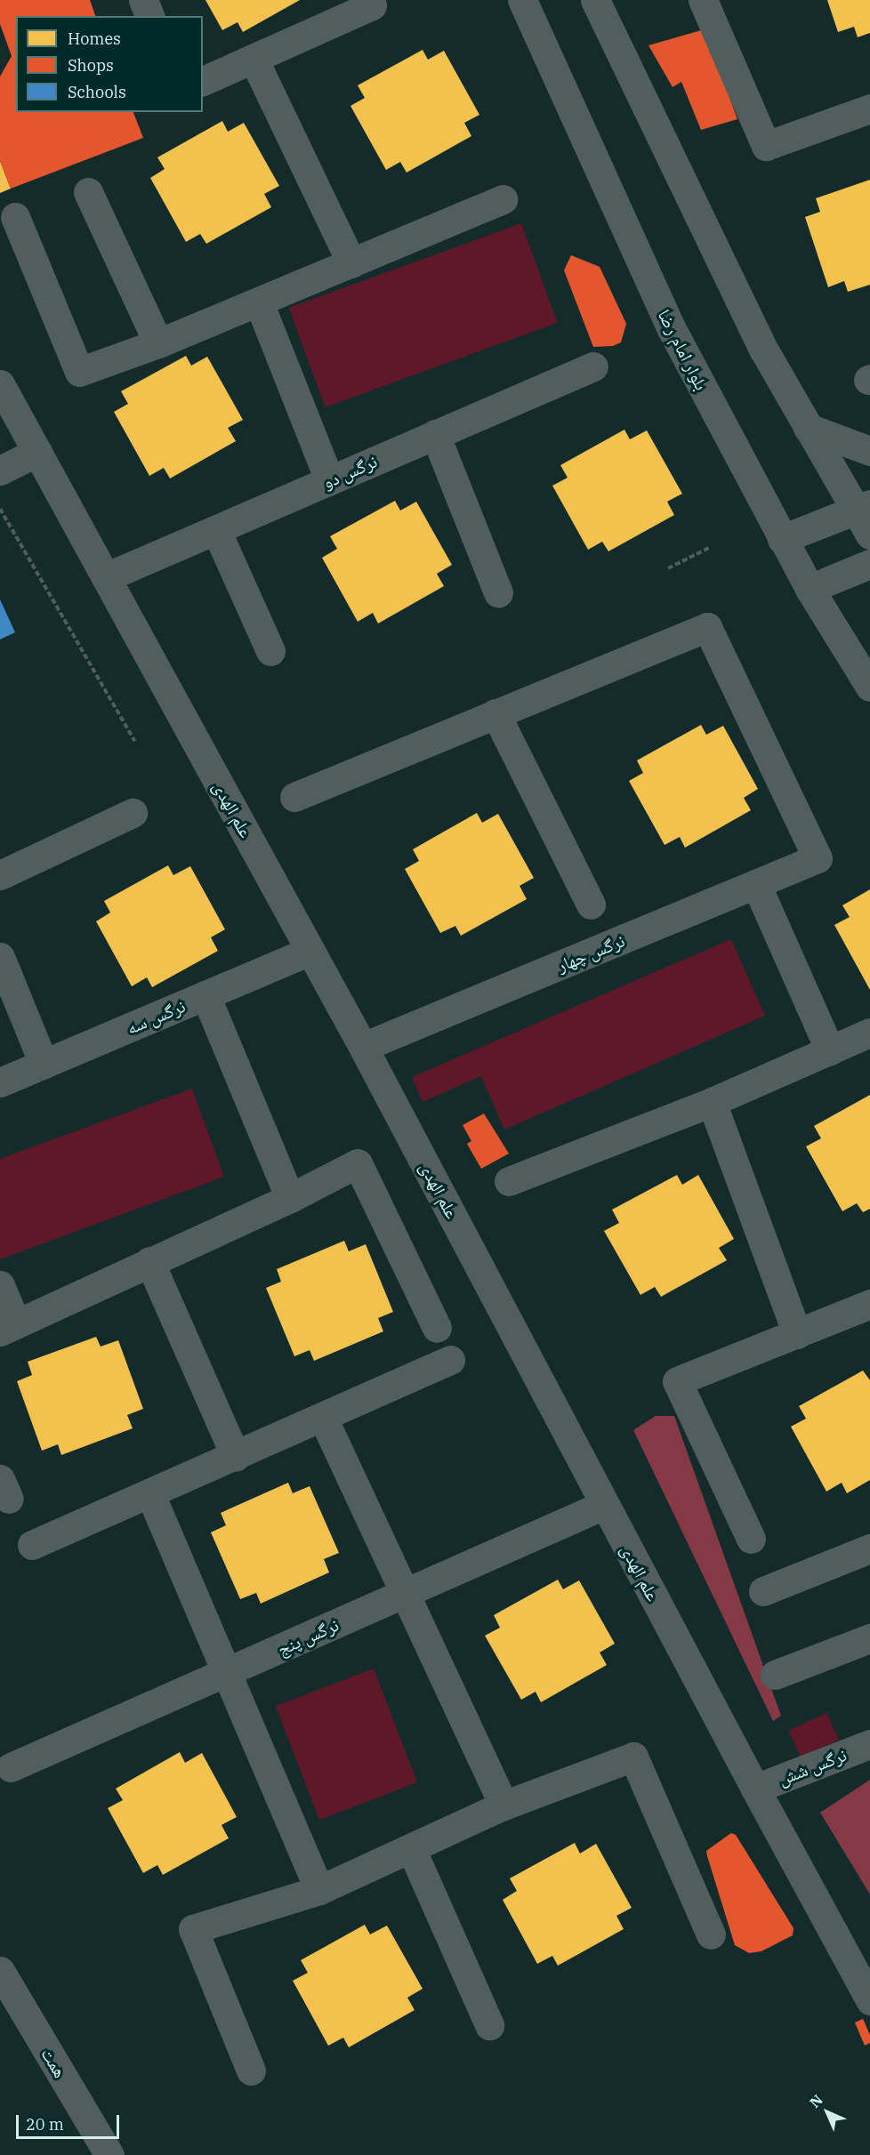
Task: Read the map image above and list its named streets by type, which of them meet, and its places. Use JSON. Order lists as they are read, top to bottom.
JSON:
{
  "streets": {
    "street": [
      "بلوار امام رضا",
      "نرگس دو",
      "علم الهدی",
      "نرگس چهار",
      "نرگس سه",
      "نرگس پنج",
      "نرگس شش",
      "همت"
    ]
  },
  "crossings": [
    ["نرگس دو", "علم الهدی"],
    ["علم الهدی", "نرگس چهار"],
    ["علم الهدی", "نرگس سه"],
    ["علم الهدی", "نرگس پنج"],
    ["علم الهدی", "نرگس شش"]
  ],
  "legend": ["Homes", "Shops", "Schools"],
  "scale_bar": "20 m",
  "north": "top left"
}
